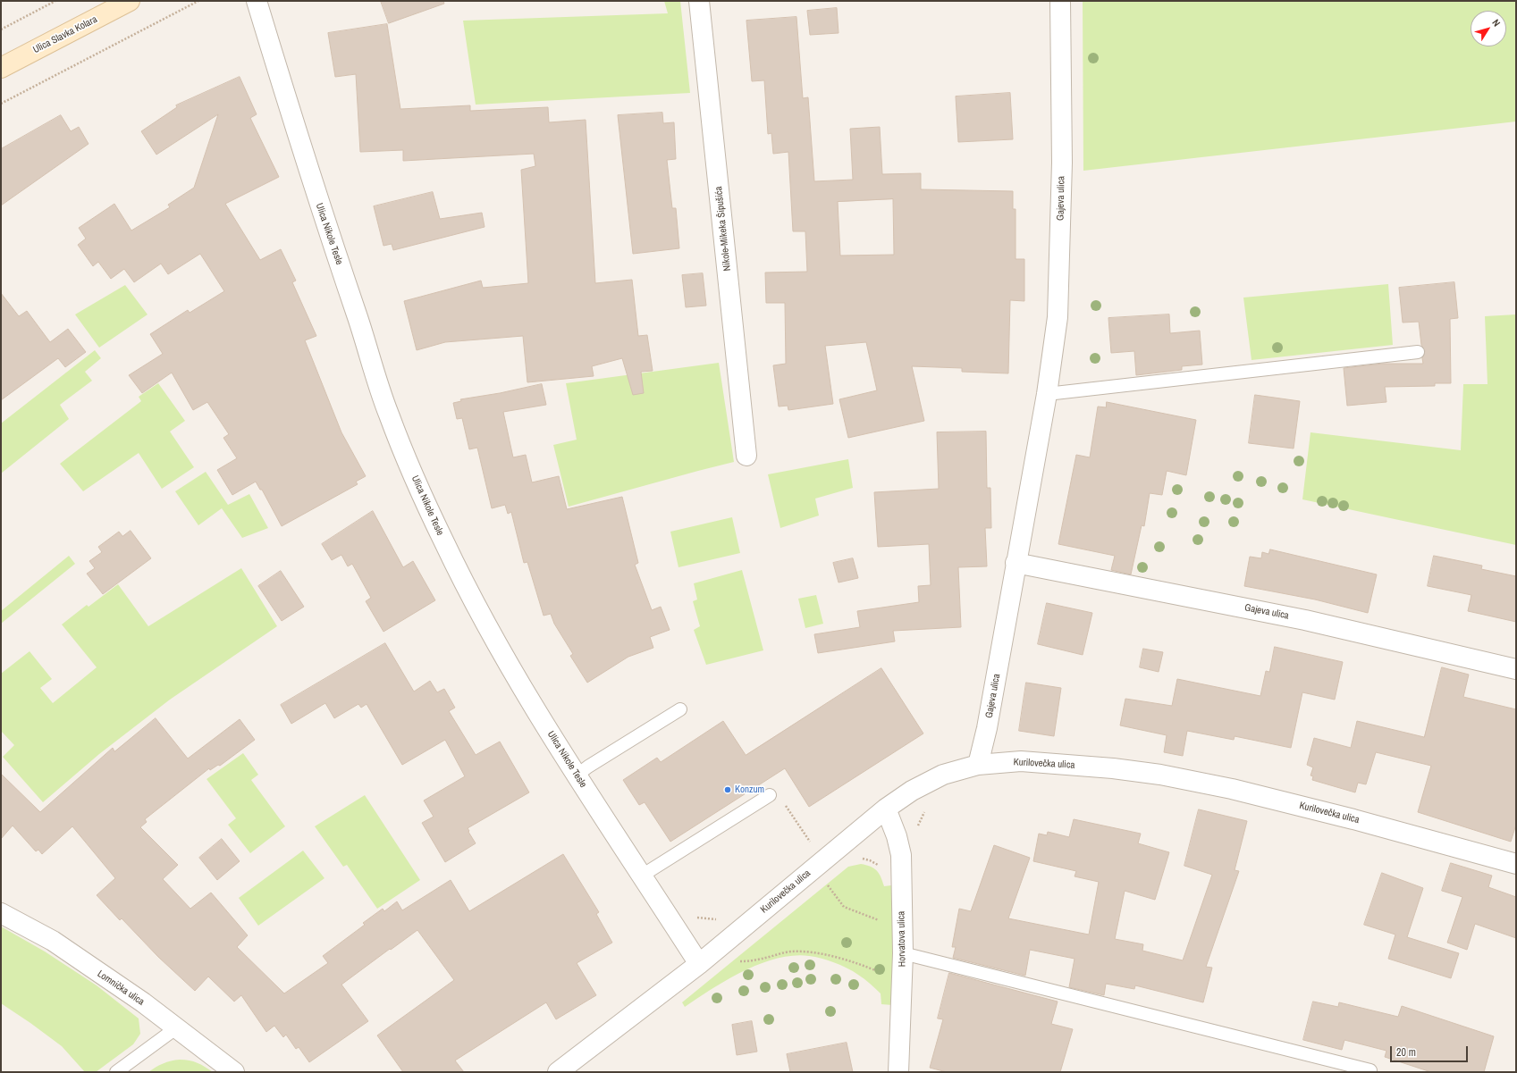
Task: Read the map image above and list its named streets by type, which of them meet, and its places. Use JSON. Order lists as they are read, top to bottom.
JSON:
{
  "streets": {
    "main road": ["Ulica Slavka Kolara"],
    "street": [
      "Gajeva ulica",
      "Nikole-Mikeka Šipušića",
      "Ulica Nikole Tesle",
      "Kurilovečka ulica",
      "Horvatova ulica",
      "Lomnička ulica"
    ]
  },
  "crossings": [
    ["Gajeva ulica", "Kurilovečka ulica"],
    ["Ulica Nikole Tesle", "Kurilovečka ulica"],
    ["Kurilovečka ulica", "Horvatova ulica"]
  ],
  "places": ["Konzum"],
  "scale_bar": "20 m",
  "north": "top right"
}
